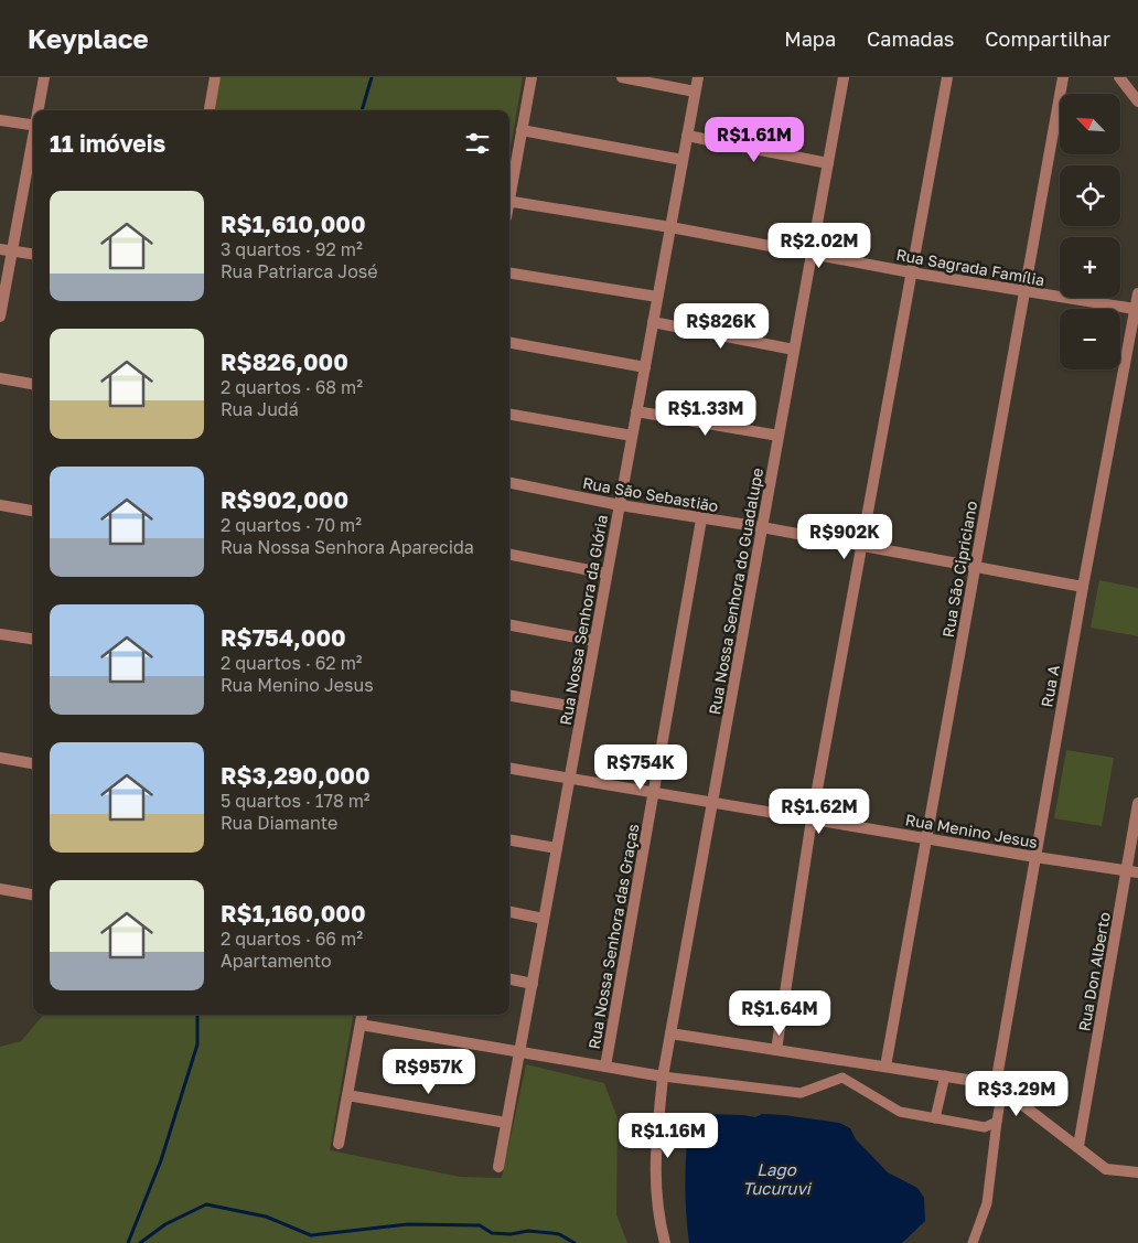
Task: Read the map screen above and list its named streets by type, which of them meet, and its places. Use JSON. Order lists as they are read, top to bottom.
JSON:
{
  "streets": {
    "street": [
      "Rua Sagrada Família",
      "Rua São Sebastião",
      "Rua São Cipriciano",
      "Rua Nossa Senhora do Guadalupe",
      "Rua Nossa Senhora da Glória",
      "Rua A",
      "Rua Menino Jesus",
      "Rua Nossa Senhora das Graças",
      "Rua Don Alberto"
    ]
  },
  "crossings": [
    ["Rua Sagrada Família", "Rua São Cipriciano"],
    ["Rua Sagrada Família", "Rua Nossa Senhora do Guadalupe"],
    ["Rua Sagrada Família", "Rua Nossa Senhora da Glória"],
    ["Rua Sagrada Família", "Rua A"],
    ["Rua São Sebastião", "Rua São Cipriciano"],
    ["Rua São Sebastião", "Rua Nossa Senhora do Guadalupe"],
    ["Rua São Sebastião", "Rua Nossa Senhora da Glória"],
    ["Rua São Sebastião", "Rua A"],
    ["Rua São Sebastião", "Rua Nossa Senhora das Graças"],
    ["Rua São Cipriciano", "Rua Menino Jesus"],
    ["Rua Nossa Senhora do Guadalupe", "Rua Menino Jesus"],
    ["Rua Nossa Senhora da Glória", "Rua Menino Jesus"],
    ["Rua A", "Rua Menino Jesus"],
    ["Rua Menino Jesus", "Rua Nossa Senhora das Graças"],
    ["Rua Menino Jesus", "Rua Don Alberto"]
  ],
  "water": ["Lago Tucuruvi"],
  "north": "top left",
  "page": {
    "header": "Keyplace",
    "nav": ["Mapa", "Camadas", "Compartilhar"],
    "map_buttons": ["+", "−"],
    "heading": "11 imóveis",
    "price": [
      "R$1.61M",
      "R$2.02M",
      "R$826K",
      "R$1.33M",
      "R$902K",
      "R$754K",
      "R$1.62M",
      "R$1.64M",
      "R$957K",
      "R$3.29M",
      "R$1.16M"
    ],
    "list": [
      {
        "name": "R$1,610,000",
        "note": "3 quartos · 92 m² · Rua Patriarca José"
      },
      {
        "name": "R$826,000",
        "note": "2 quartos · 68 m² · Rua Judá"
      },
      {
        "name": "R$902,000",
        "note": "2 quartos · 70 m² · Rua Nossa Senhora Aparecida"
      },
      {
        "name": "R$754,000",
        "note": "2 quartos · 62 m² · Rua Menino Jesus"
      },
      {
        "name": "R$3,290,000",
        "note": "5 quartos · 178 m² · Rua Diamante"
      },
      {
        "name": "R$1,160,000",
        "note": "2 quartos · 66 m² · Apartamento"
      }
    ]
  }
}
